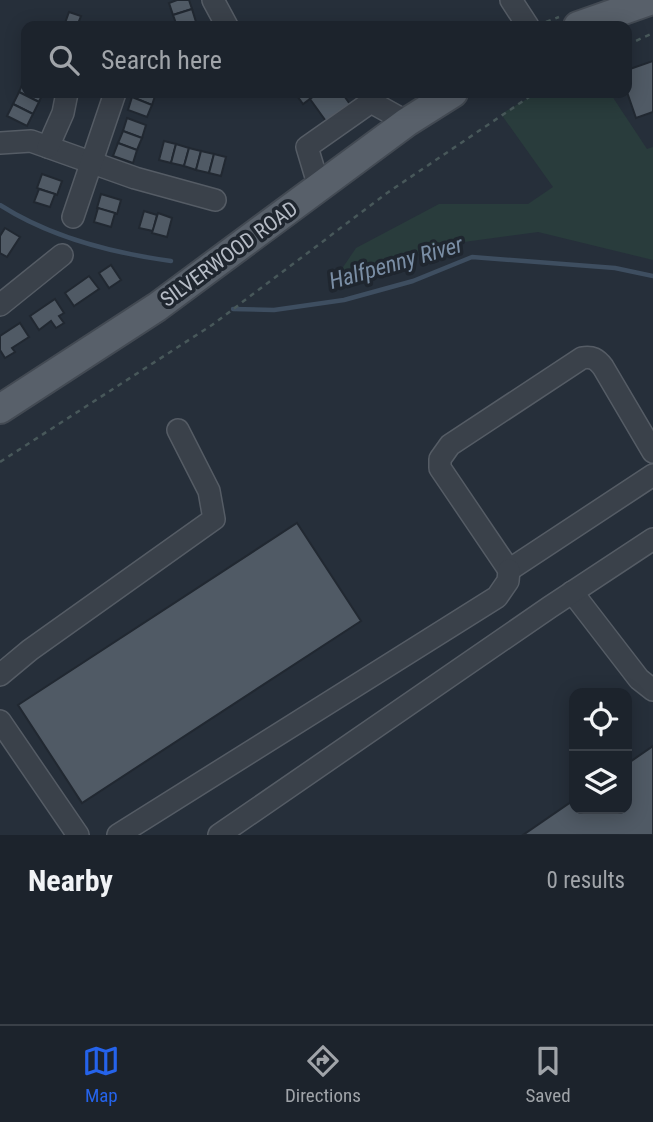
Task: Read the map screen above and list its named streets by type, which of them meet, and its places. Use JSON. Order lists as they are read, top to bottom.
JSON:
{
  "streets": {
    "main road": ["SILVERWOOD ROAD"]
  },
  "water": ["Halfpenny River"],
  "page": {
    "search": "Search here",
    "heading": ["Nearby", "0 results"],
    "nav": ["Map", "Directions", "Saved"]
  }
}
